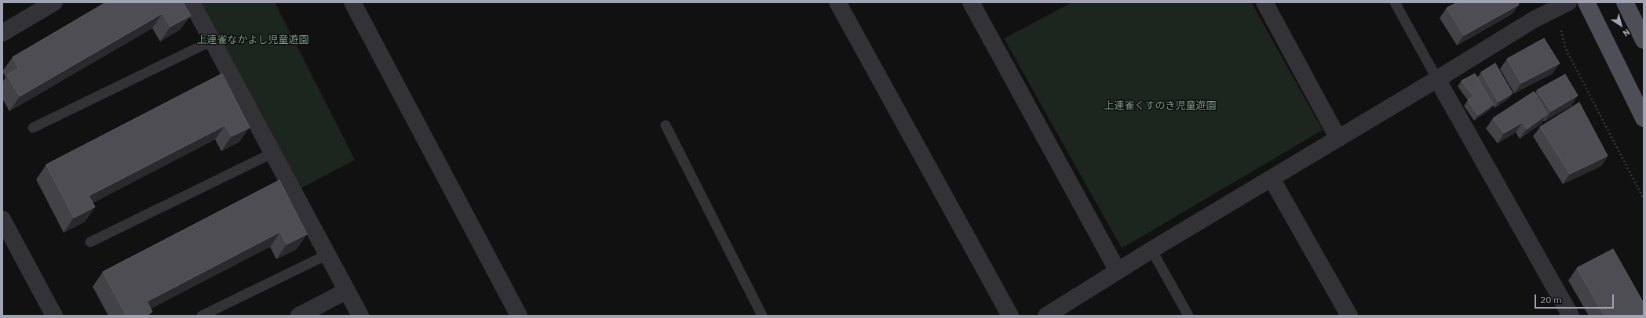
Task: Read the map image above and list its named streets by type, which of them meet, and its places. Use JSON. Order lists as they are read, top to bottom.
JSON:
{
  "parks": ["上連雀なかよし児童遊園", "上連雀くすのき児童遊園"],
  "scale_bar": "20 m",
  "north": "bottom right"
}
